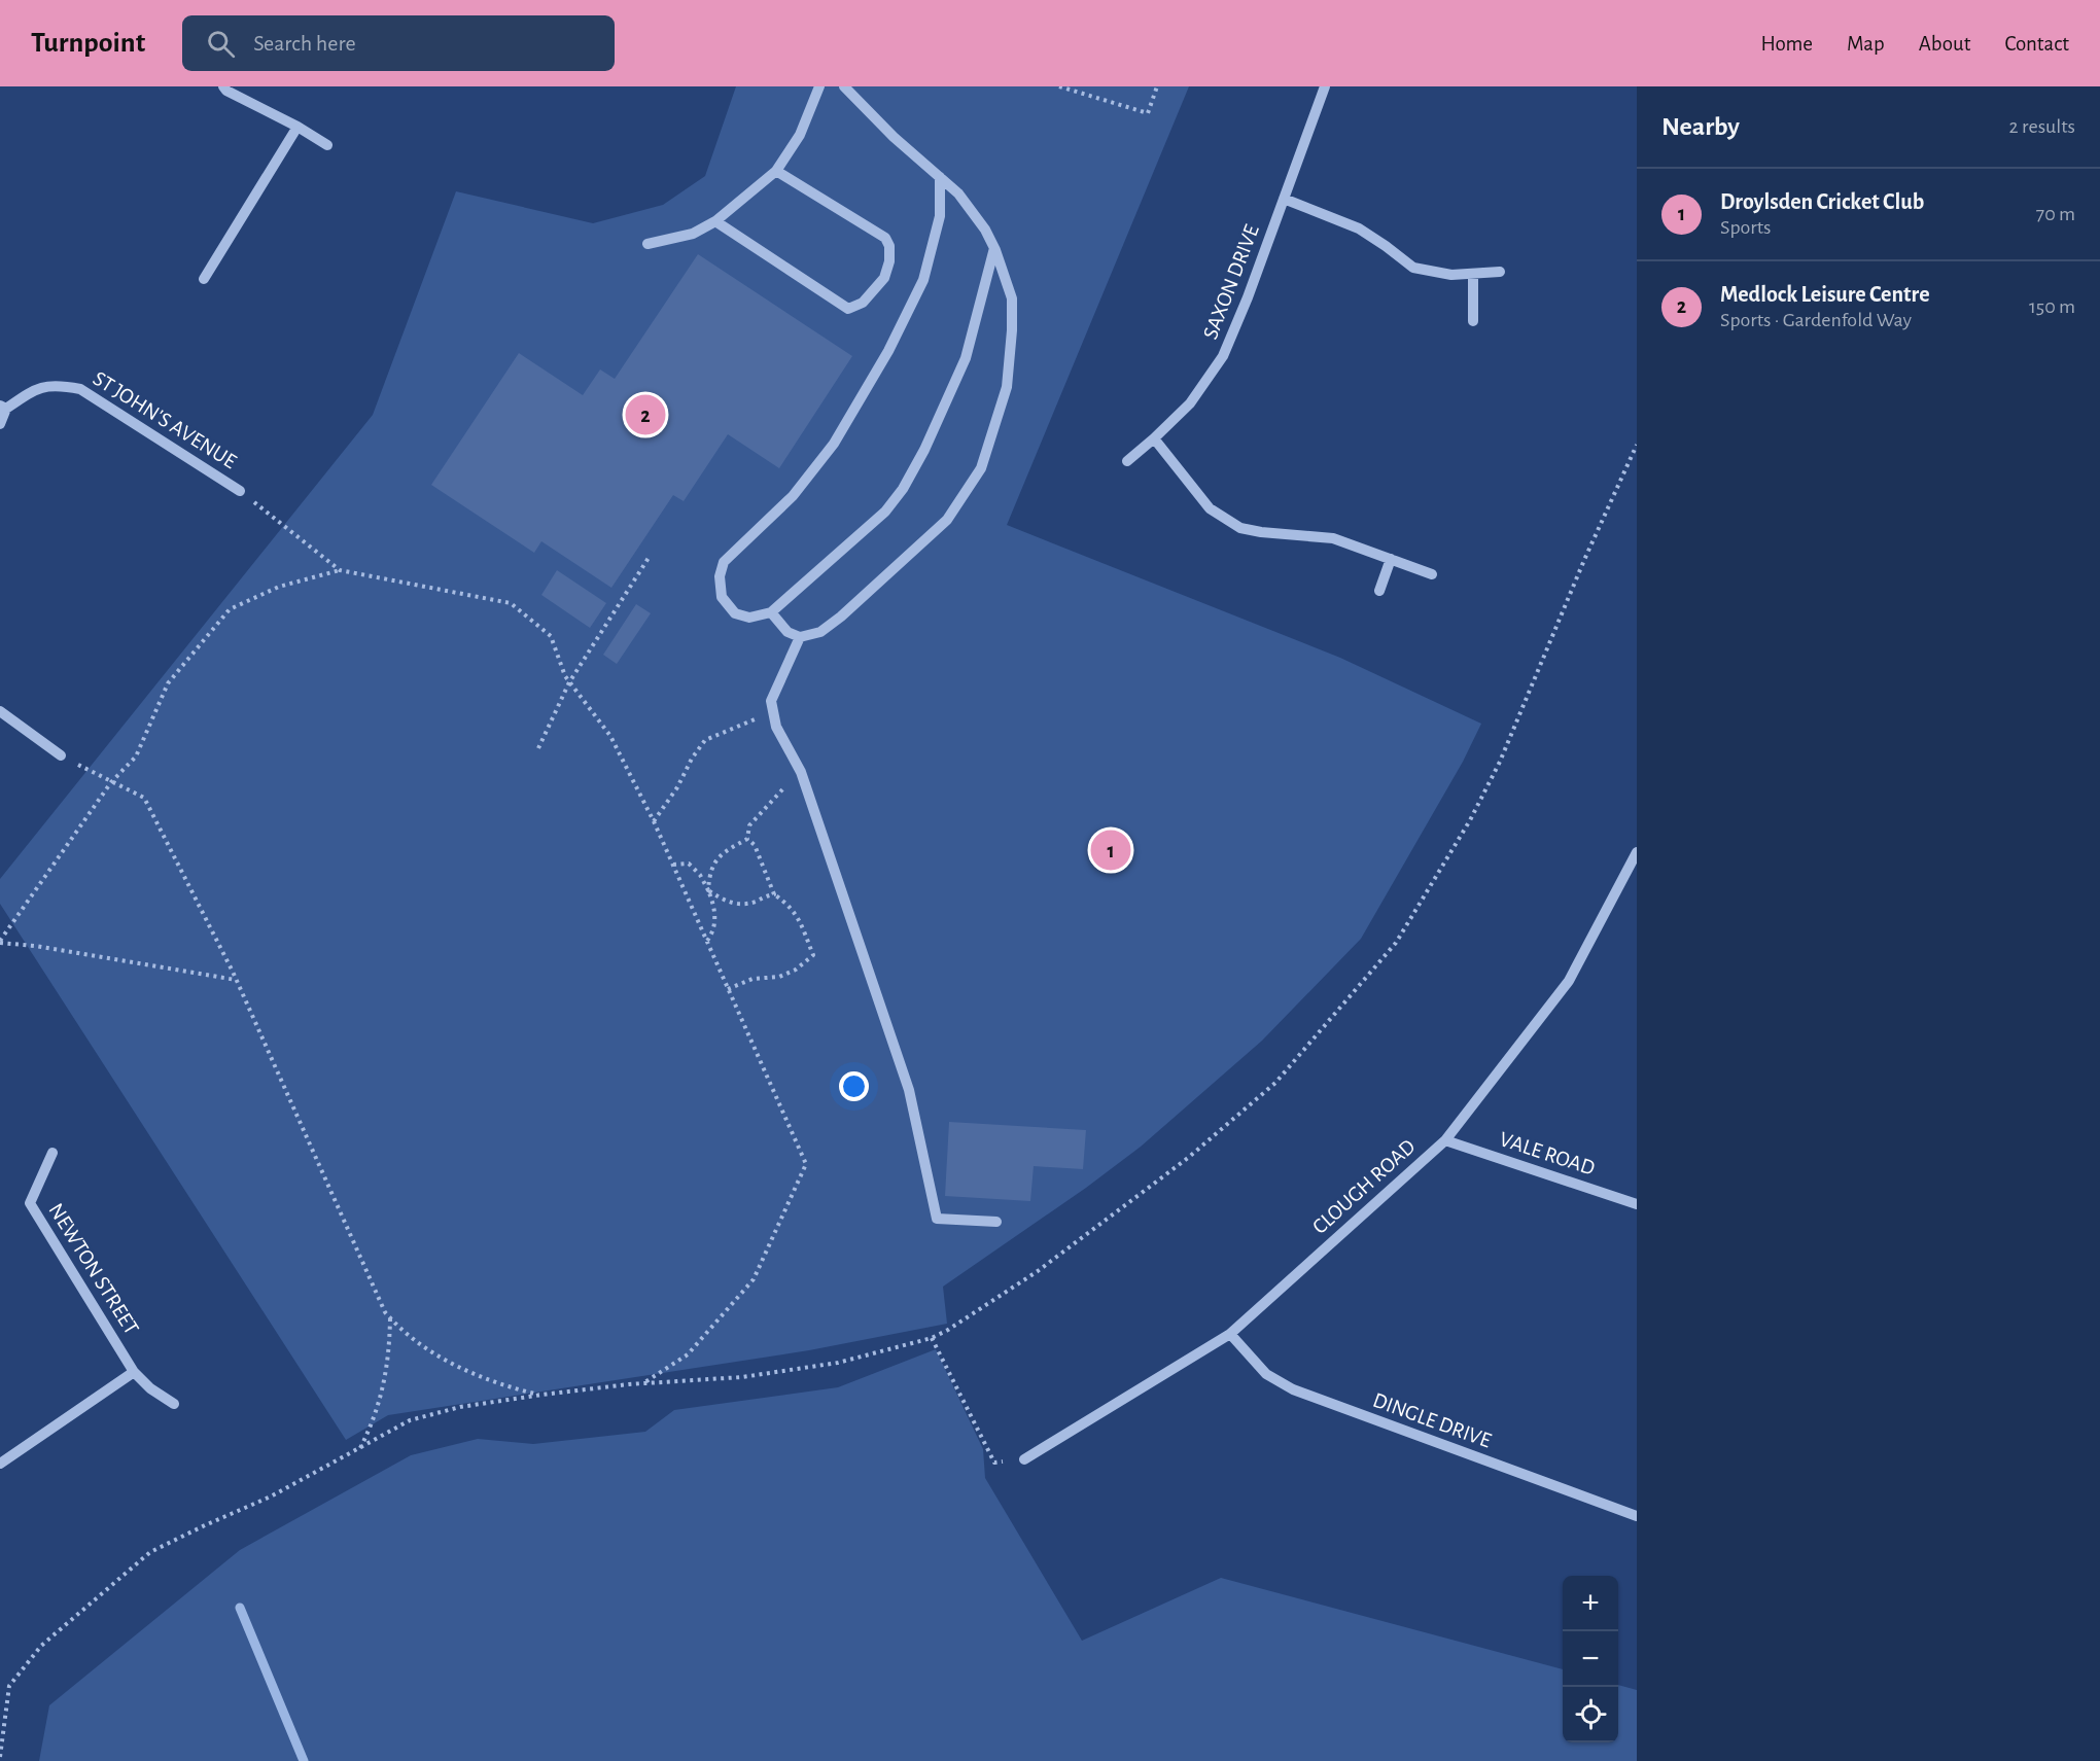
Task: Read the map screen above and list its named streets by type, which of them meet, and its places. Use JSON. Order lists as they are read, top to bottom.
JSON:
{
  "streets": {
    "street": [
      "SAXON DRIVE",
      "ST JOHN'S AVENUE",
      "VALE ROAD",
      "CLOUGH ROAD",
      "NEWTON STREET",
      "DINGLE DRIVE"
    ]
  },
  "crossings": [
    ["VALE ROAD", "CLOUGH ROAD"],
    ["CLOUGH ROAD", "DINGLE DRIVE"]
  ],
  "page": {
    "header": "Turnpoint",
    "search": "Search here",
    "nav": [
      "Home",
      "Map",
      "About",
      "Contact"
    ],
    "heading": ["Nearby", "2 results"],
    "list": [
      {
        "mark": "1",
        "name": "Droylsden Cricket Club",
        "note": "Sports",
        "value": "70 m"
      },
      {
        "mark": "2",
        "name": "Medlock Leisure Centre",
        "note": "Sports · Gardenfold Way",
        "value": "150 m"
      }
    ],
    "pins": ["2", "1"],
    "map_buttons": ["+", "−"]
  }
}
